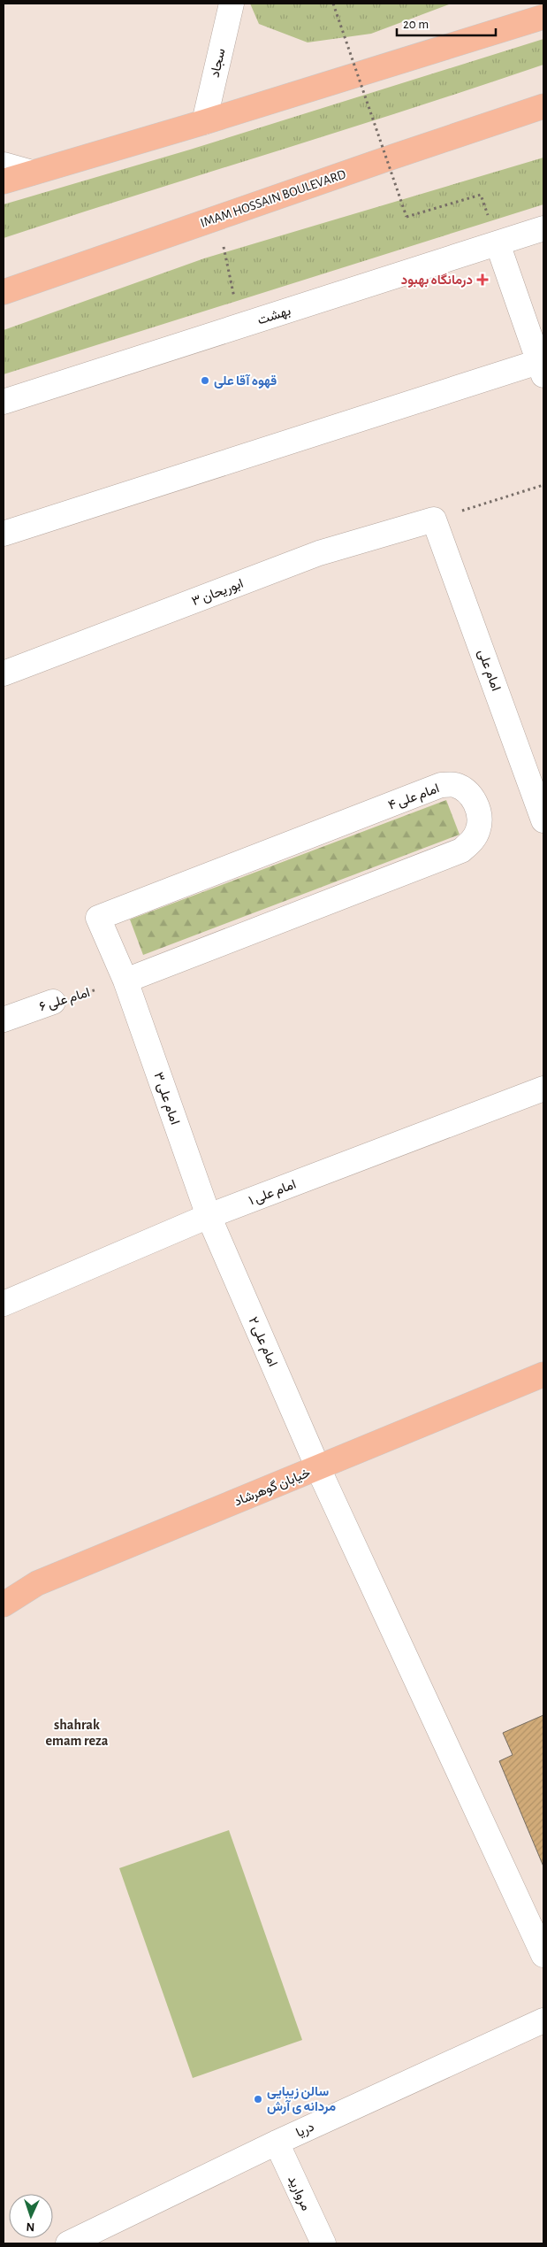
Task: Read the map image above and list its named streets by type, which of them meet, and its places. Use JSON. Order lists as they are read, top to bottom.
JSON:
{
  "streets": {
    "main road": ["IMAM HOSSAIN BOULEVARD", "خیابان گوهرشاد"],
    "street": [
      "سجاد",
      "بهشت",
      "ابوریحان ۳",
      "امام علی",
      "امام علی ۴",
      "امام علی ۶",
      "امام علی ۳",
      "امام علی ۱",
      "امام علی ۲",
      "دریا",
      "مروارید"
    ]
  },
  "crossings": [
    ["ابوریحان ۳", "امام علی"],
    ["امام علی ۴", "امام علی ۶"],
    ["امام علی ۴", "امام علی ۳"],
    ["امام علی ۶", "امام علی ۳"],
    ["امام علی ۳", "امام علی ۱"],
    ["امام علی ۳", "امام علی ۲"],
    ["امام علی ۱", "امام علی ۲"],
    ["امام علی ۲", "خیابان گوهرشاد"],
    ["دریا", "مروارید"]
  ],
  "districts": ["shahrak emam reza"],
  "places": {
    "health": ["درمانگاه بهبود"],
    "other": ["قهوه آقا علی", "سالن زیبایی مردانه ی آرش"]
  },
  "scale_bar": "20 m",
  "north": "bottom"
}
